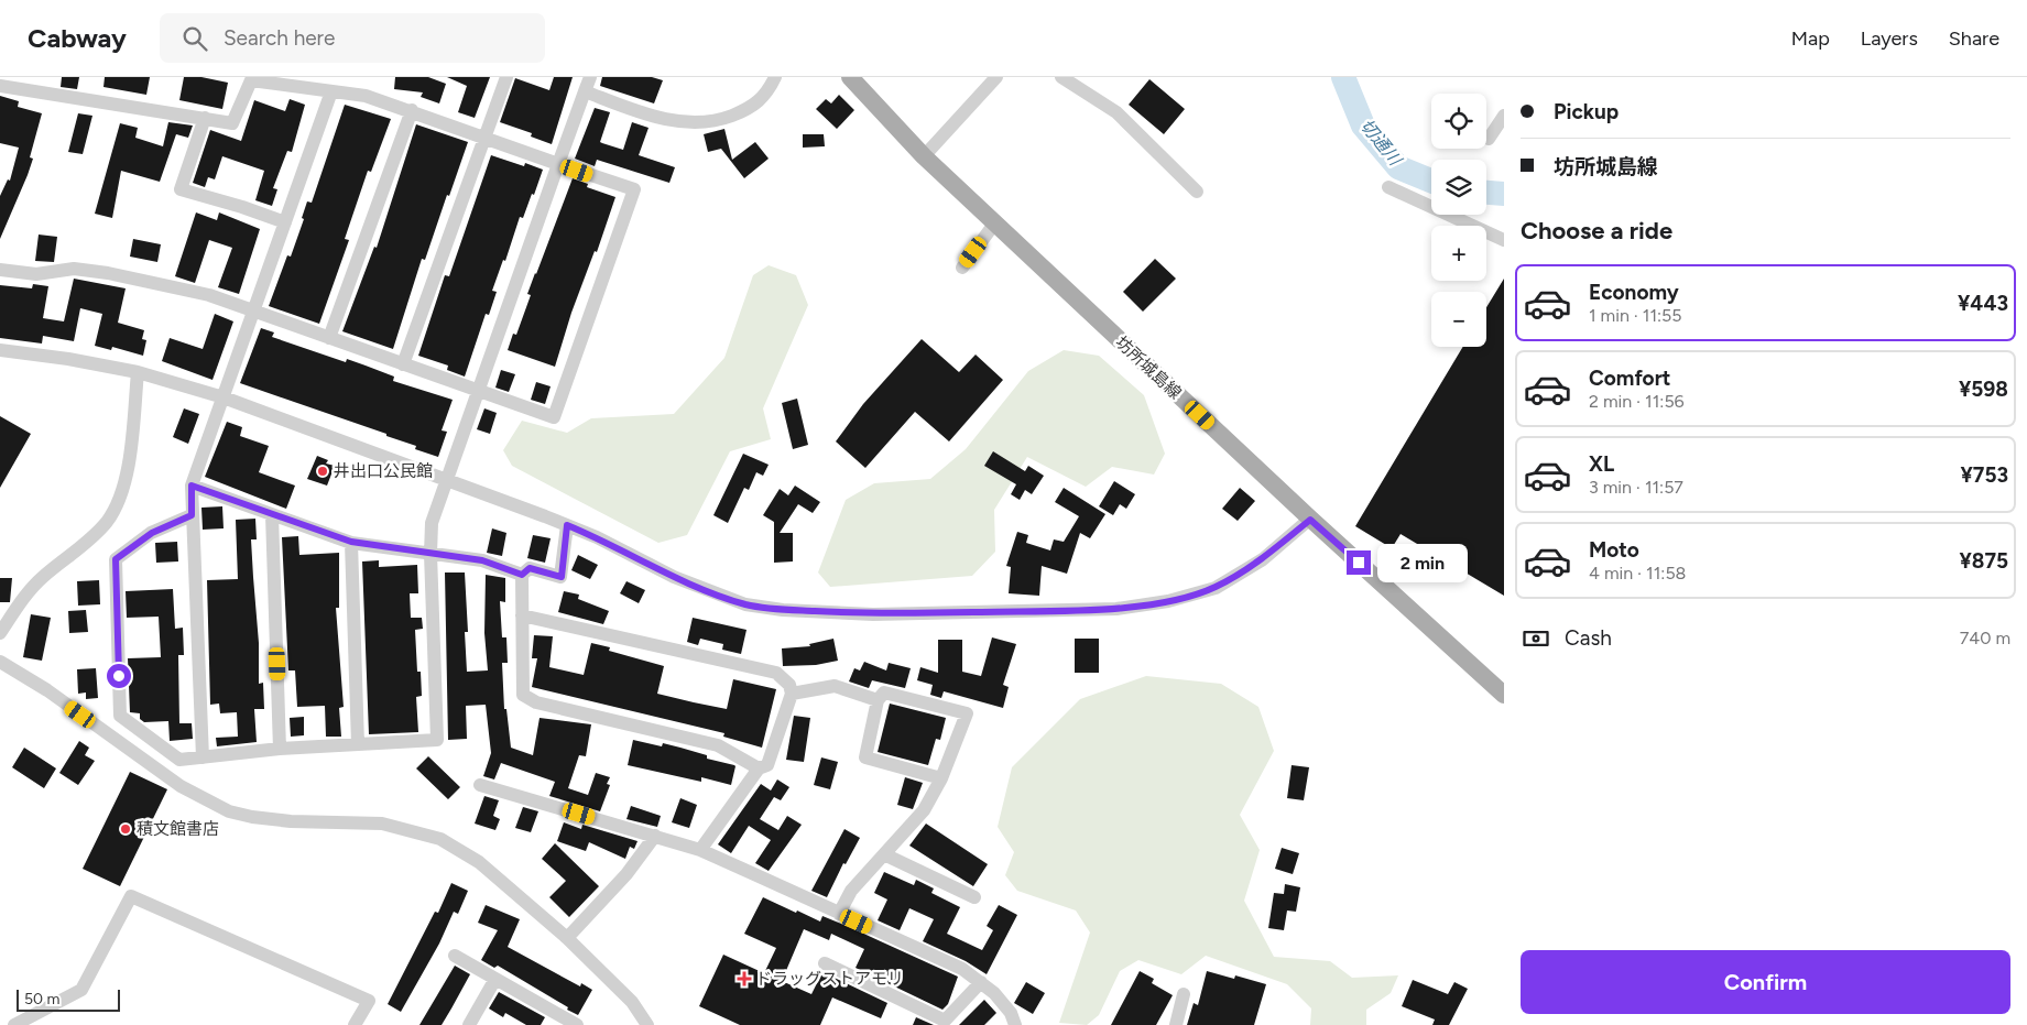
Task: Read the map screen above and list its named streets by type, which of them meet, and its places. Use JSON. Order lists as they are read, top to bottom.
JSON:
{
  "streets": {
    "main road": ["坊所城島線"]
  },
  "water": ["切通川"],
  "places": {
    "other": ["井出口公民館", "積文館書店"],
    "health": ["ドラッグストアモリ"]
  },
  "scale_bar": "50 m",
  "page": {
    "header": "Cabway",
    "search": "Search here",
    "nav": ["Map", "Layers", "Share"],
    "banner": ["Pickup", "坊所城島線"],
    "map_buttons": ["+", "−"],
    "heading": "Choose a ride",
    "list": [
      {
        "name": "Economy",
        "note": "1 min · 11:55",
        "value": "¥443"
      },
      {
        "name": "Comfort",
        "note": "2 min · 11:56",
        "value": "¥598"
      },
      {
        "name": "XL",
        "note": "3 min · 11:57",
        "value": "¥753"
      },
      {
        "name": "Moto",
        "note": "4 min · 11:58",
        "value": "¥875"
      }
    ],
    "bubble": "2 min",
    "pay": ["Cash", "740 m"],
    "buttons": "Confirm",
    "scale": "50 m"
  }
}
